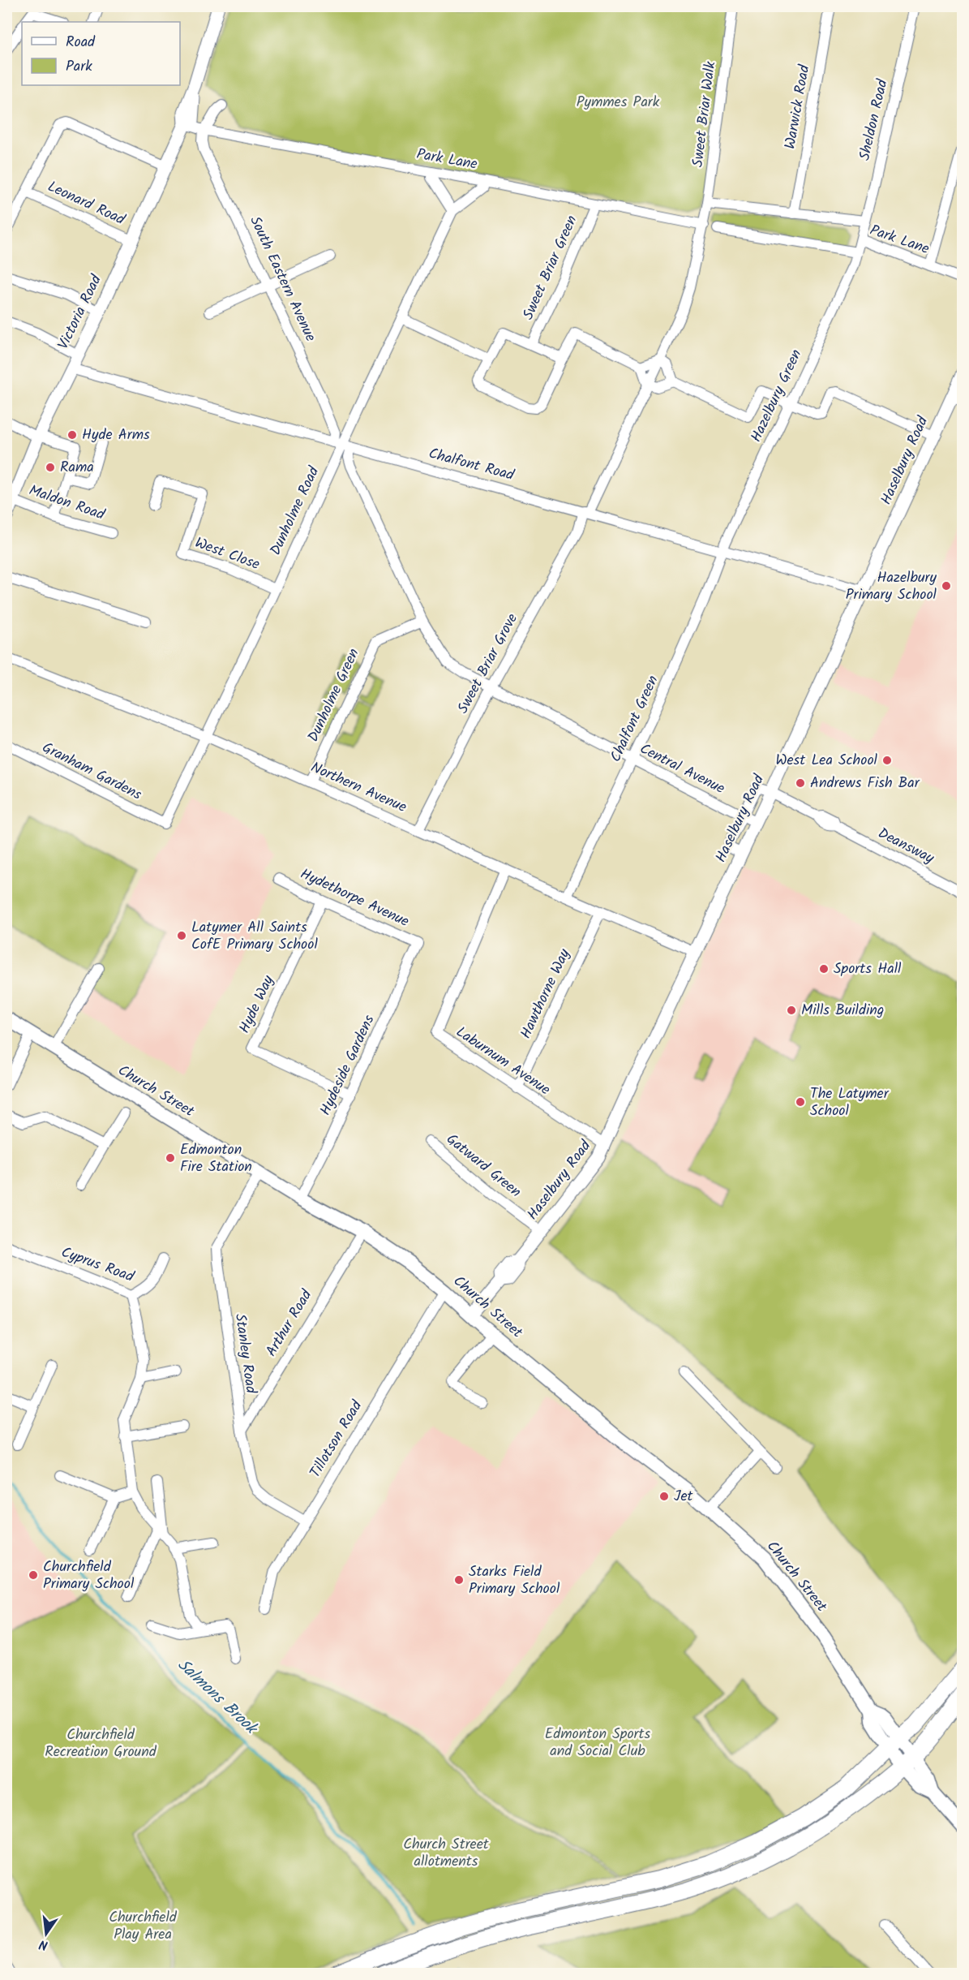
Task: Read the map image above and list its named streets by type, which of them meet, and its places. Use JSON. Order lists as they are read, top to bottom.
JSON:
{
  "streets": {
    "main road": ["Church Street"],
    "street": [
      "Warwick Road",
      "Sweet Briar Walk",
      "Sheldon Road",
      "Park Lane",
      "Leonard Road",
      "Sweet Briar Green",
      "South Eastern Avenue",
      "Victoria Road",
      "Hazelbury Green",
      "Haselbury Road",
      "Chalfont Road",
      "Maldon Road",
      "Dunholme Road",
      "West Close",
      "Sweet Briar Grove",
      "Dunholme Green",
      "Chalfont Green",
      "Central Avenue",
      "Granham Gardens",
      "Northern Avenue",
      "Deansway",
      "Hydethorpe Avenue",
      "Hawthorne Way",
      "Hyde Way",
      "Laburnum Avenue",
      "Hydeside Gardens",
      "Gatward Green",
      "Cyprus Road",
      "Arthur Road",
      "Stanley Road",
      "Tillotson Road"
    ]
  },
  "crossings": [
    ["Warwick Road", "Park Lane"],
    ["Sweet Briar Walk", "Park Lane"],
    ["Sweet Briar Walk", "Sweet Briar Grove"],
    ["Sheldon Road", "Park Lane"],
    ["Park Lane", "Sweet Briar Green"],
    ["Park Lane", "South Eastern Avenue"],
    ["Park Lane", "Victoria Road"],
    ["Park Lane", "Hazelbury Green"],
    ["Park Lane", "Dunholme Road"],
    ["Park Lane", "Sweet Briar Grove"],
    ["Leonard Road", "Victoria Road"],
    ["South Eastern Avenue", "Chalfont Road"],
    ["South Eastern Avenue", "Dunholme Road"],
    ["South Eastern Avenue", "Sweet Briar Grove"],
    ["South Eastern Avenue", "Dunholme Green"],
    ["South Eastern Avenue", "Central Avenue"],
    ["Victoria Road", "Chalfont Road"],
    ["Victoria Road", "Maldon Road"],
    ["Hazelbury Green", "Chalfont Road"],
    ["Hazelbury Green", "Chalfont Green"],
    ["Haselbury Road", "Chalfont Road"],
    ["Haselbury Road", "Central Avenue"],
    ["Haselbury Road", "Northern Avenue"],
    ["Haselbury Road", "Deansway"],
    ["Haselbury Road", "Laburnum Avenue"],
    ["Haselbury Road", "Church Street"],
    ["Haselbury Road", "Gatward Green"],
    ["Chalfont Road", "Dunholme Road"],
    ["Chalfont Road", "Sweet Briar Grove"],
    ["Chalfont Road", "Chalfont Green"],
    ["Dunholme Road", "West Close"],
    ["Dunholme Road", "Granham Gardens"],
    ["Dunholme Road", "Northern Avenue"],
    ["Sweet Briar Grove", "Central Avenue"],
    ["Sweet Briar Grove", "Northern Avenue"],
    ["Dunholme Green", "Northern Avenue"],
    ["Chalfont Green", "Central Avenue"],
    ["Chalfont Green", "Northern Avenue"],
    ["Northern Avenue", "Hawthorne Way"],
    ["Northern Avenue", "Laburnum Avenue"],
    ["Hydethorpe Avenue", "Hyde Way"],
    ["Hydethorpe Avenue", "Hydeside Gardens"],
    ["Hawthorne Way", "Laburnum Avenue"],
    ["Hyde Way", "Hydeside Gardens"],
    ["Hydeside Gardens", "Church Street"],
    ["Church Street", "Arthur Road"],
    ["Church Street", "Stanley Road"],
    ["Church Street", "Tillotson Road"],
    ["Arthur Road", "Stanley Road"],
    ["Stanley Road", "Tillotson Road"]
  ],
  "water": ["Salmons Brook"],
  "parks": [
    "Pymmes Park",
    "Edmonton Sports and Social Club",
    "Churchfield Recreation Ground",
    "Church Street allotments",
    "Churchfield Play Area"
  ],
  "places": [
    "Hyde Arms",
    "Rama",
    "Hazelbury Primary School",
    "West Lea School",
    "Andrews Fish Bar",
    "Latymer All Saints CofE Primary School",
    "Sports Hall",
    "Mills Building",
    "The Latymer School",
    "Edmonton Fire Station",
    "Jet",
    "Churchfield Primary School",
    "Starks Field Primary School"
  ],
  "legend": ["Road", "Park"],
  "north": "bottom"
}
